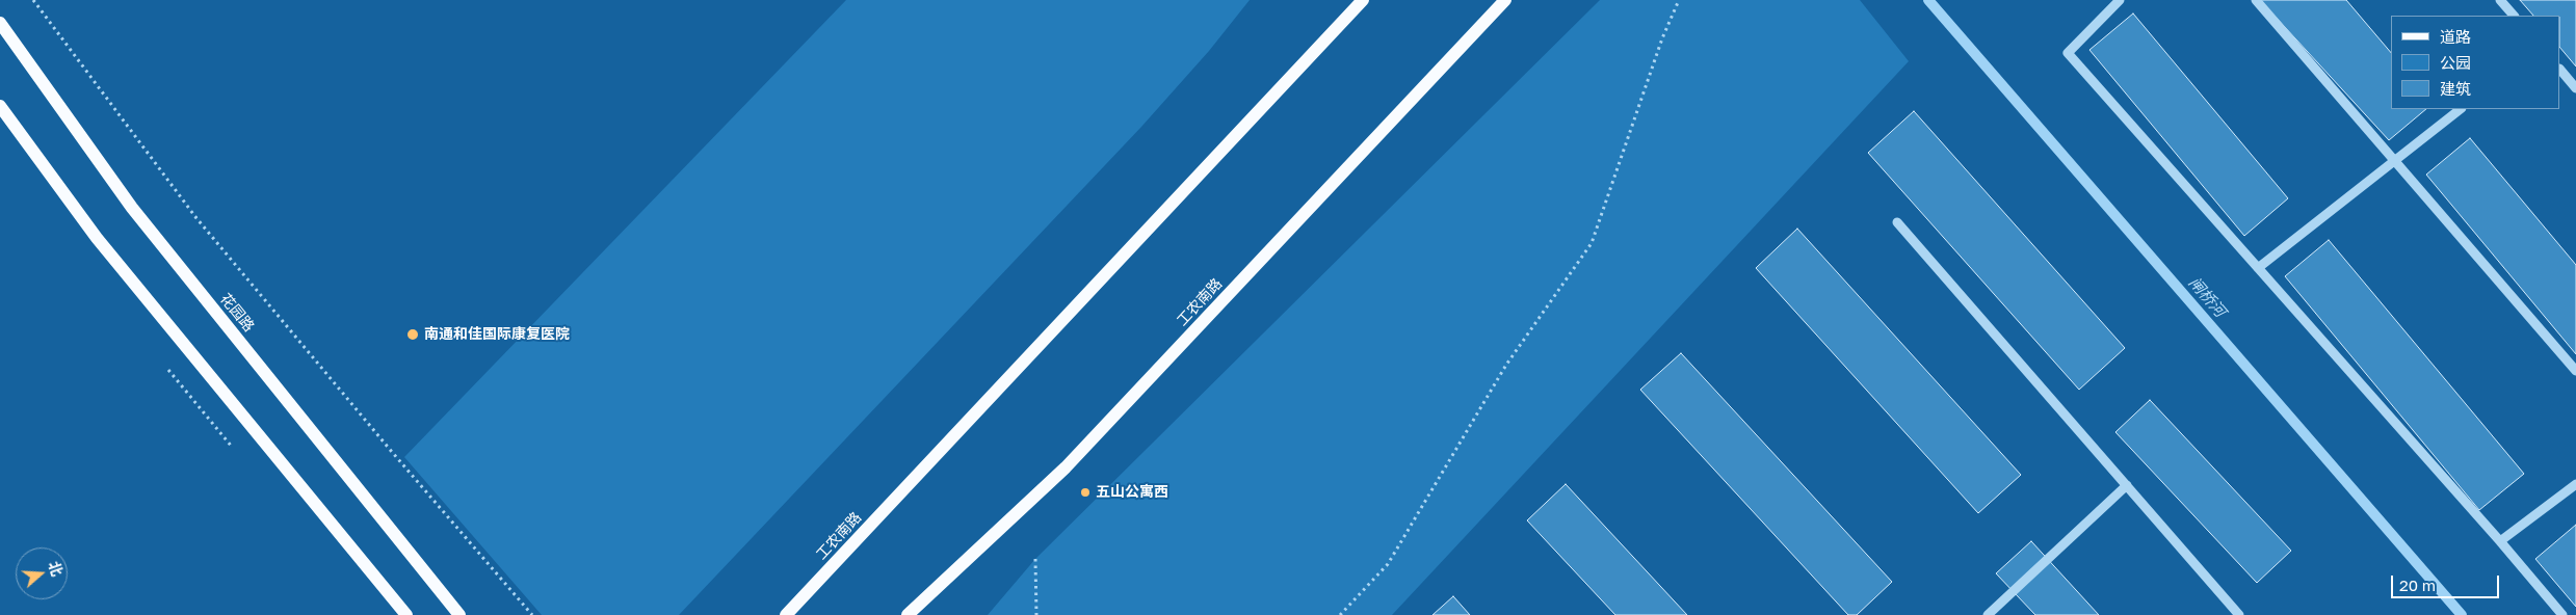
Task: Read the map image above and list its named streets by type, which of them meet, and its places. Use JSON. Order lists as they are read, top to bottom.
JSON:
{
  "streets": {
    "main road": ["工农南路", "花园路"]
  },
  "water": ["闸桥河"],
  "places": ["南通和佳国际康复医院", "五山公寓西"],
  "legend": ["道路", "公园", "建筑"],
  "scale_bar": "20 m",
  "north": "right"
}
